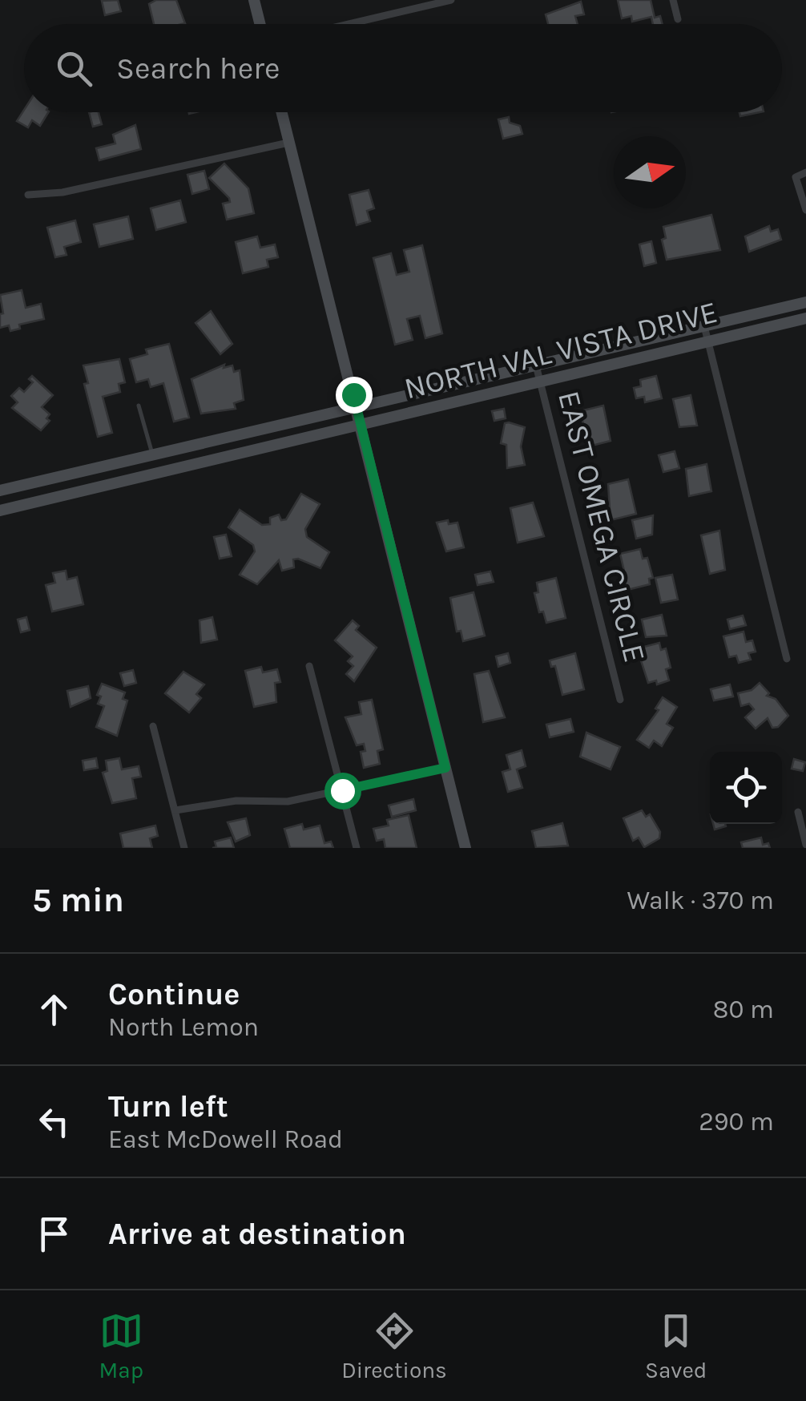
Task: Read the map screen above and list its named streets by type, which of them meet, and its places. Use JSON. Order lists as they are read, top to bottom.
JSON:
{
  "streets": {
    "main road": ["NORTH VAL VISTA DRIVE"],
    "street": ["EAST OMEGA CIRCLE"]
  },
  "crossings": [
    ["NORTH VAL VISTA DRIVE", "EAST OMEGA CIRCLE"]
  ],
  "north": "right",
  "page": {
    "search": "Search here",
    "heading": ["5 min", "Walk · 370 m"],
    "list": [
      ["Continue", "North Lemon", "80 m"],
      ["Turn left", "East McDowell Road", "290 m"],
      "Arrive at destination"
    ],
    "nav": ["Map", "Directions", "Saved"]
  }
}
